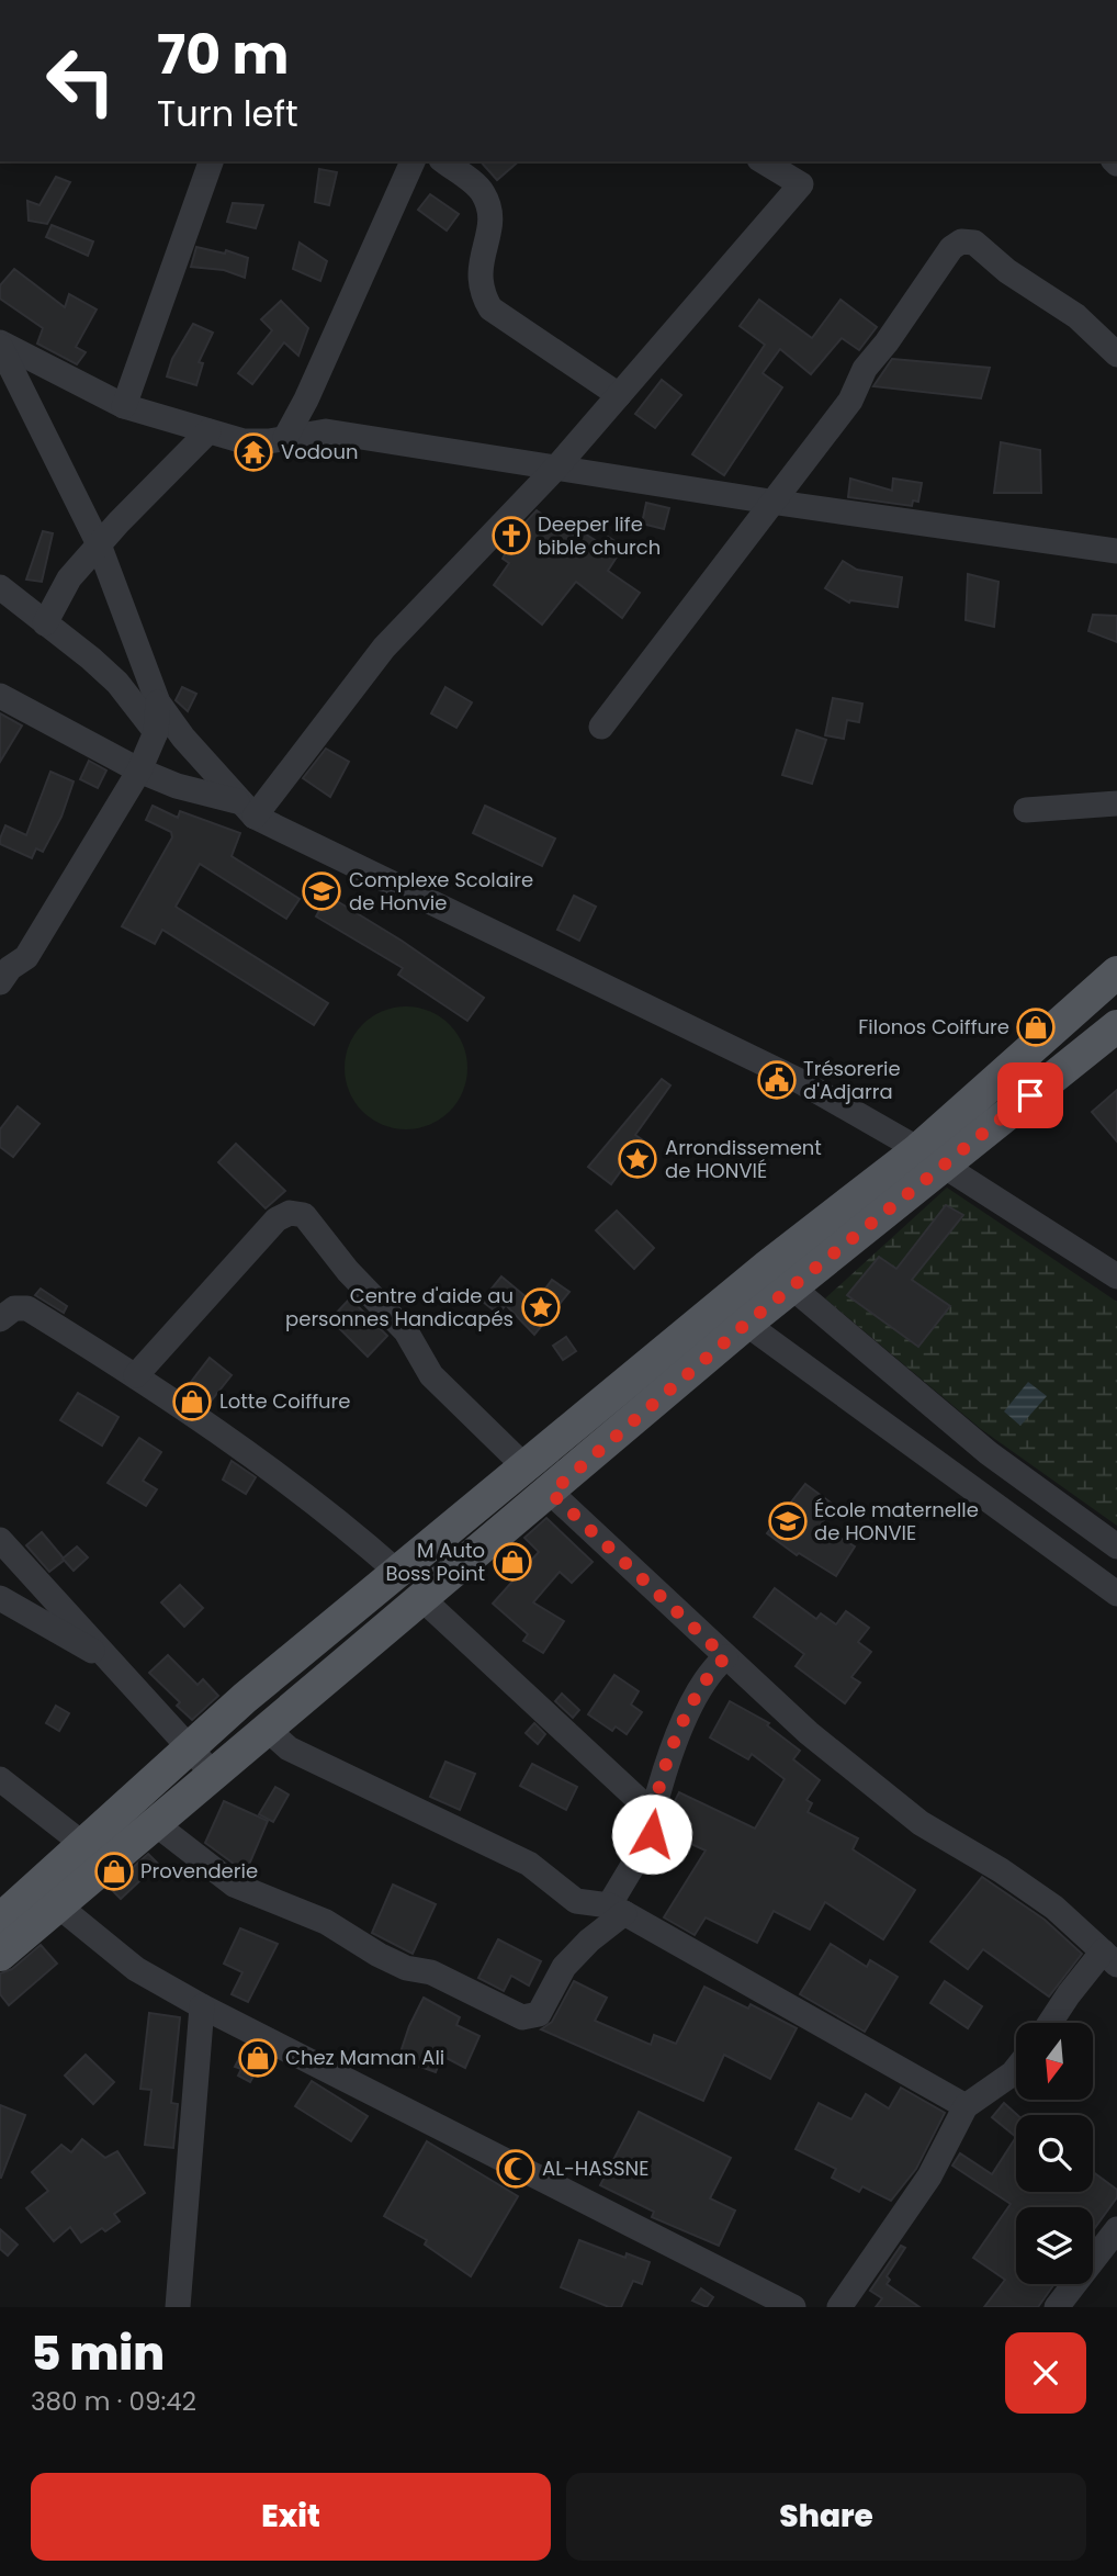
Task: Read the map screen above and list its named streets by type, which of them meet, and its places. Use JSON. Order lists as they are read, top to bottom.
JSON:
{
  "places": {
    "temple": ["Vodoun"],
    "church": ["Deeper life bible church"],
    "school or university": ["Complexe Scolaire de Honvie", "École maternelle de HONVIE"],
    "shop": [
      "Filonos Coiffure",
      "Lotte Coiffure",
      "M Auto Boss Point",
      "Provenderie",
      "Chez Maman Ali"
    ],
    "public building": ["Trésorerie d'Adjarra"],
    "place": ["Arrondissement de HONVIÉ", "Centre d'aide au personnes Handicapés"],
    "mosque": ["AL-HASSNE"]
  },
  "north": "bottom",
  "page": {
    "turn": ["70 m", "Turn left"],
    "heading": ["5 min", "380 m · 09:42"],
    "buttons": ["Exit", "Share"]
  }
}
